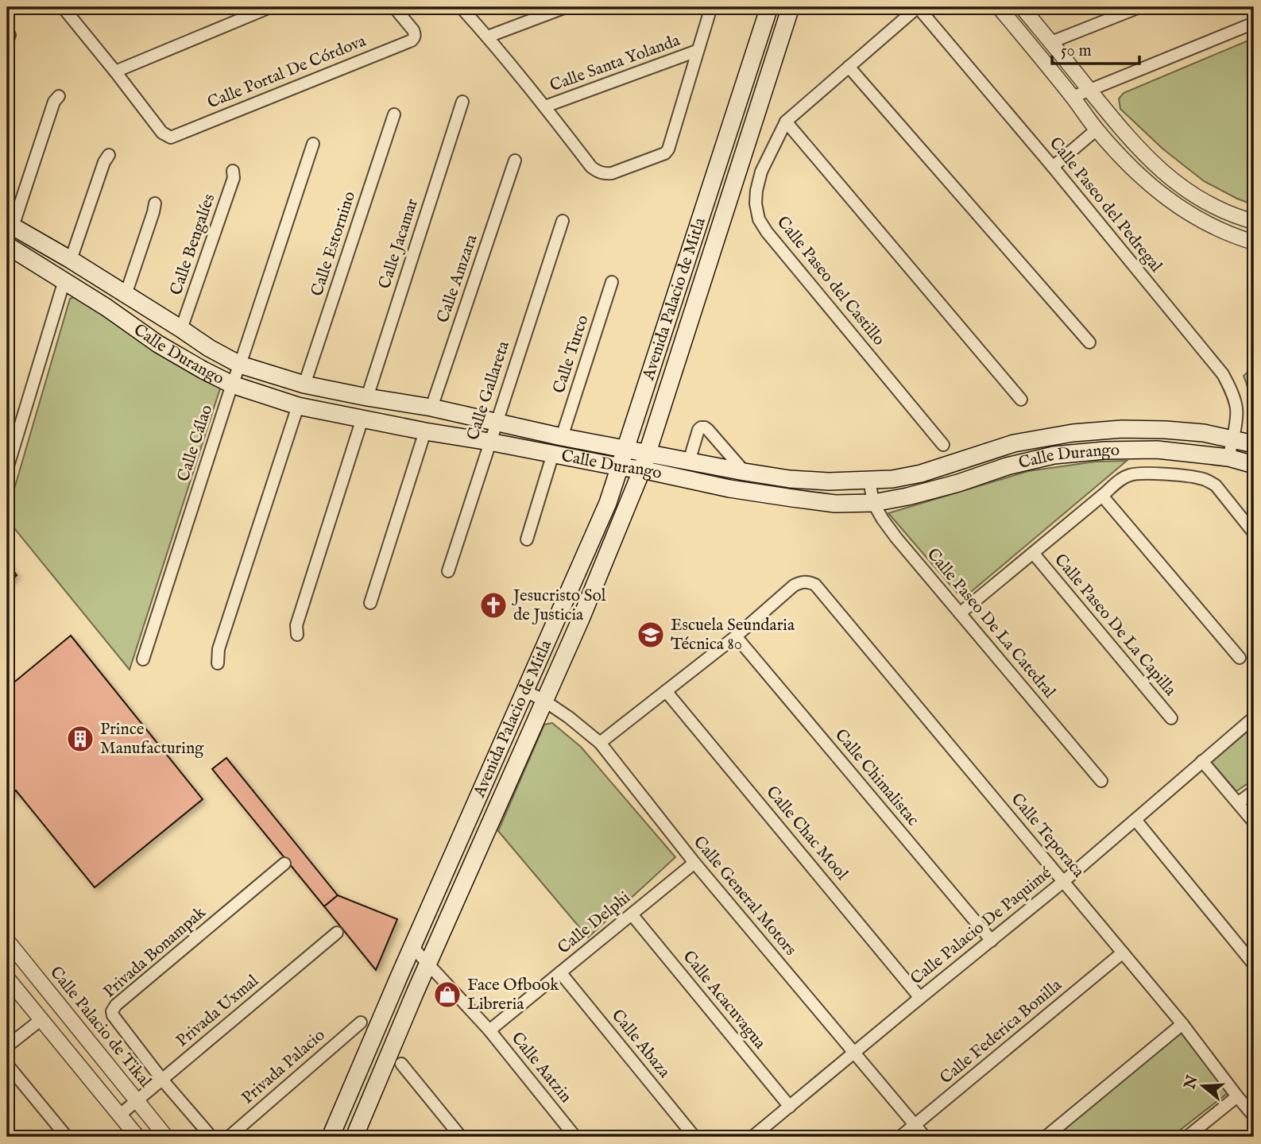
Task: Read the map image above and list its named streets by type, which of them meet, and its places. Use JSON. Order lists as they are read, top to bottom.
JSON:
{
  "streets": {
    "main road": ["Avenida Palacio de Mitla", "Calle Durango"],
    "street": [
      "Calle Santa Yolanda",
      "Calle Portal De Córdova",
      "Calle Paseo del Pedregal",
      "Calle Estornino",
      "Calle Jacamar",
      "Calle Bengalíes",
      "Calle Amzara",
      "Calle Paseo del Castillo",
      "Calle Turco",
      "Calle Gallareta",
      "Calle Cálao",
      "Calle Paseo De La Catedral",
      "Calle Paseo De La Capilla",
      "Calle Chimalistac",
      "Calle Chac Mool",
      "Calle Teporaca",
      "Calle General Motors",
      "Calle Delphi",
      "Calle Palacio De Paquimé",
      "Privada Bonampak",
      "Calle Acacuvagua",
      "Privada Uxmal",
      "Calle Palacio de Tikal",
      "Calle Federica Bonilla",
      "Calle Abaza",
      "Privada Palacio",
      "Calle Aatzin"
    ]
  },
  "crossings": [
    ["Calle Paseo del Pedregal", "Calle Paseo del Castillo"],
    ["Calle Paseo del Pedregal", "Calle Durango"],
    ["Calle Estornino", "Calle Durango"],
    ["Calle Jacamar", "Calle Durango"],
    ["Calle Bengalíes", "Calle Durango"],
    ["Calle Amzara", "Calle Durango"],
    ["Avenida Palacio de Mitla", "Calle Durango"],
    ["Avenida Palacio de Mitla", "Calle General Motors"],
    ["Avenida Palacio de Mitla", "Calle Aatzin"],
    ["Calle Durango", "Calle Turco"],
    ["Calle Durango", "Calle Gallareta"],
    ["Calle Durango", "Calle Cálao"],
    ["Calle Durango", "Calle Paseo De La Catedral"],
    ["Calle Chimalistac", "Calle Teporaca"],
    ["Calle Chimalistac", "Calle Palacio De Paquimé"],
    ["Calle Chac Mool", "Calle Palacio De Paquimé"],
    ["Calle Teporaca", "Calle Palacio De Paquimé"],
    ["Calle Teporaca", "Calle Federica Bonilla"],
    ["Calle General Motors", "Calle Delphi"],
    ["Calle General Motors", "Calle Palacio De Paquimé"],
    ["Calle General Motors", "Calle Federica Bonilla"],
    ["Calle Delphi", "Calle Acacuvagua"],
    ["Calle Delphi", "Calle Abaza"],
    ["Calle Delphi", "Calle Aatzin"],
    ["Calle Palacio De Paquimé", "Calle Acacuvagua"],
    ["Privada Bonampak", "Privada Uxmal"],
    ["Privada Uxmal", "Calle Palacio de Tikal"]
  ],
  "places": {
    "church": ["Jesucristo Sol de Justicia"],
    "school or university": ["Escuela Seundaria Técnica 80"],
    "building": ["Prince Manufacturing"],
    "shop": ["Face Ofbook Libreria"]
  },
  "scale_bar": "50 m",
  "north": "left"
}
